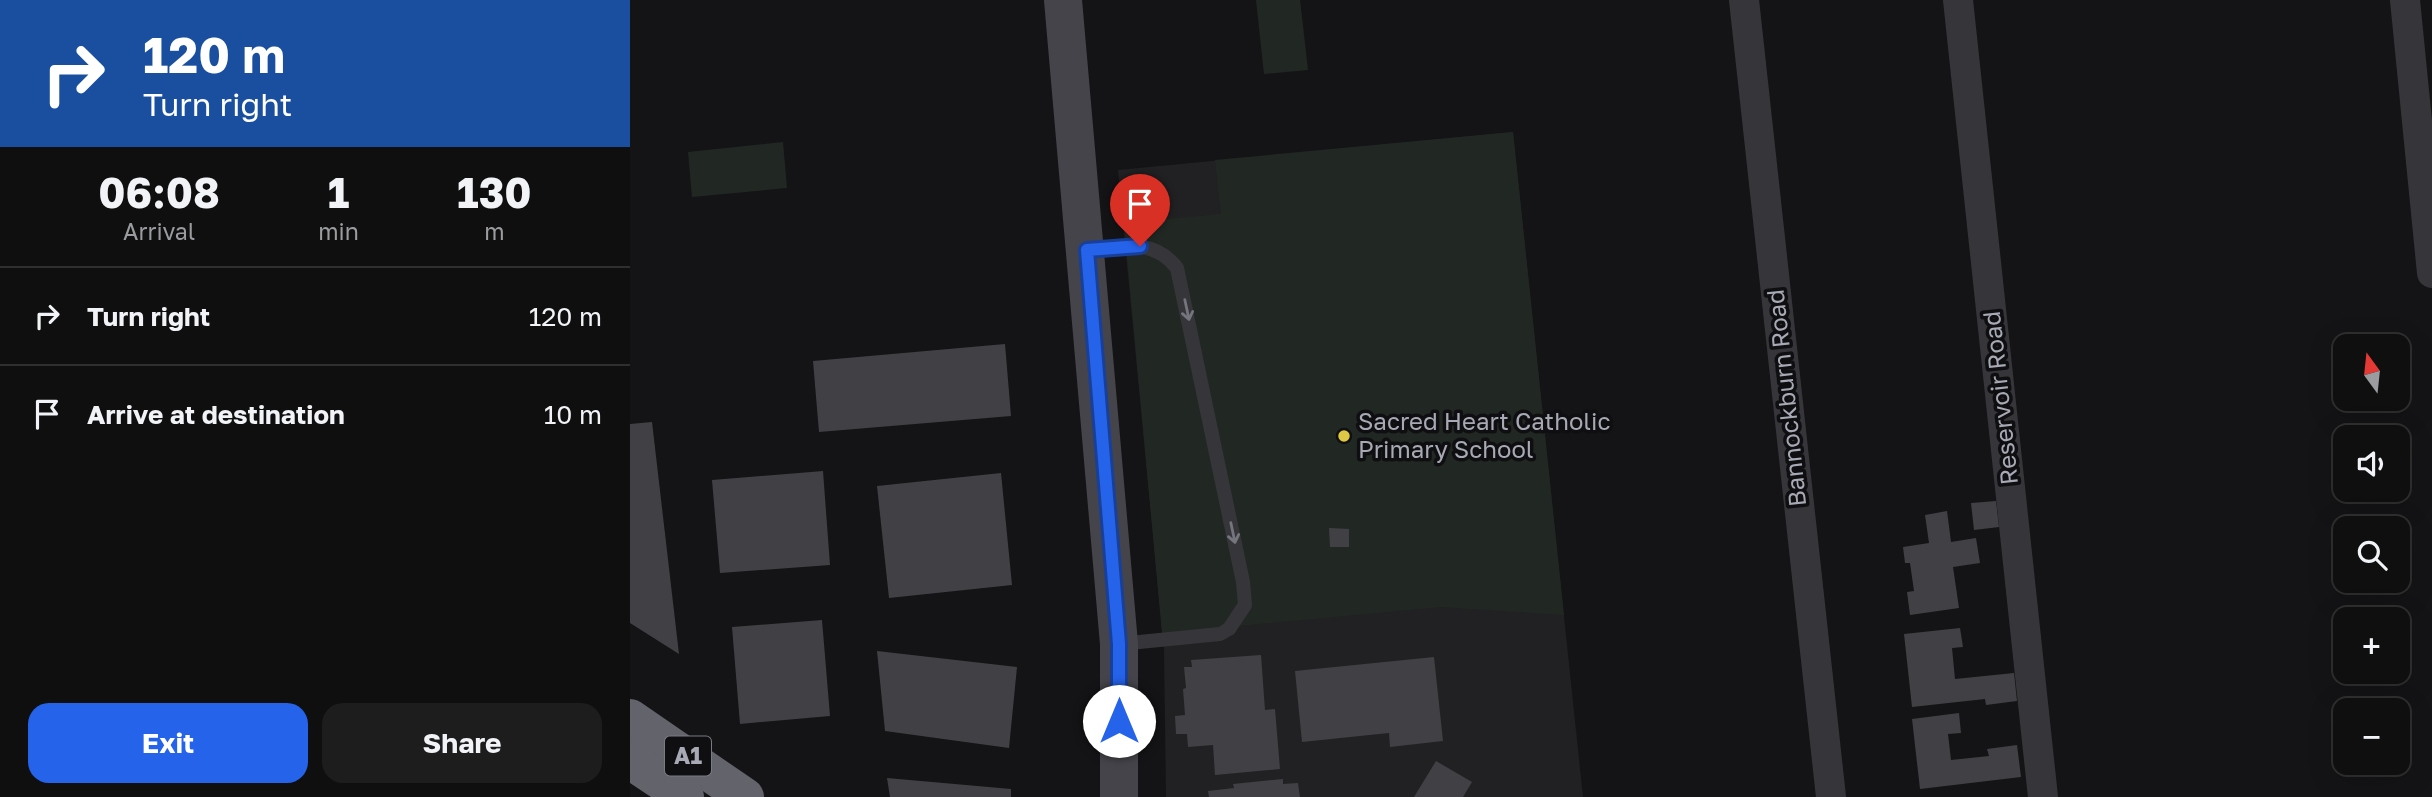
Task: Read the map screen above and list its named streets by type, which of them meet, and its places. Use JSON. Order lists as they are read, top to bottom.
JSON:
{
  "streets": {
    "highway": ["A1"],
    "street": ["Bannockburn Road", "Reservoir Road"]
  },
  "places": ["Sacred Heart Catholic Primary School"],
  "north": "top",
  "page": {
    "turn": ["120 m", "Turn right"],
    "eta": [
      "06:08",
      "Arrival",
      "1",
      "min",
      "130",
      "m"
    ],
    "list": [
      {
        "name": "Turn right",
        "value": "120 m"
      },
      {
        "name": "Arrive at destination",
        "value": "10 m"
      }
    ],
    "map_buttons": ["+", "−"],
    "buttons": ["Exit", "Share"]
  }
}
